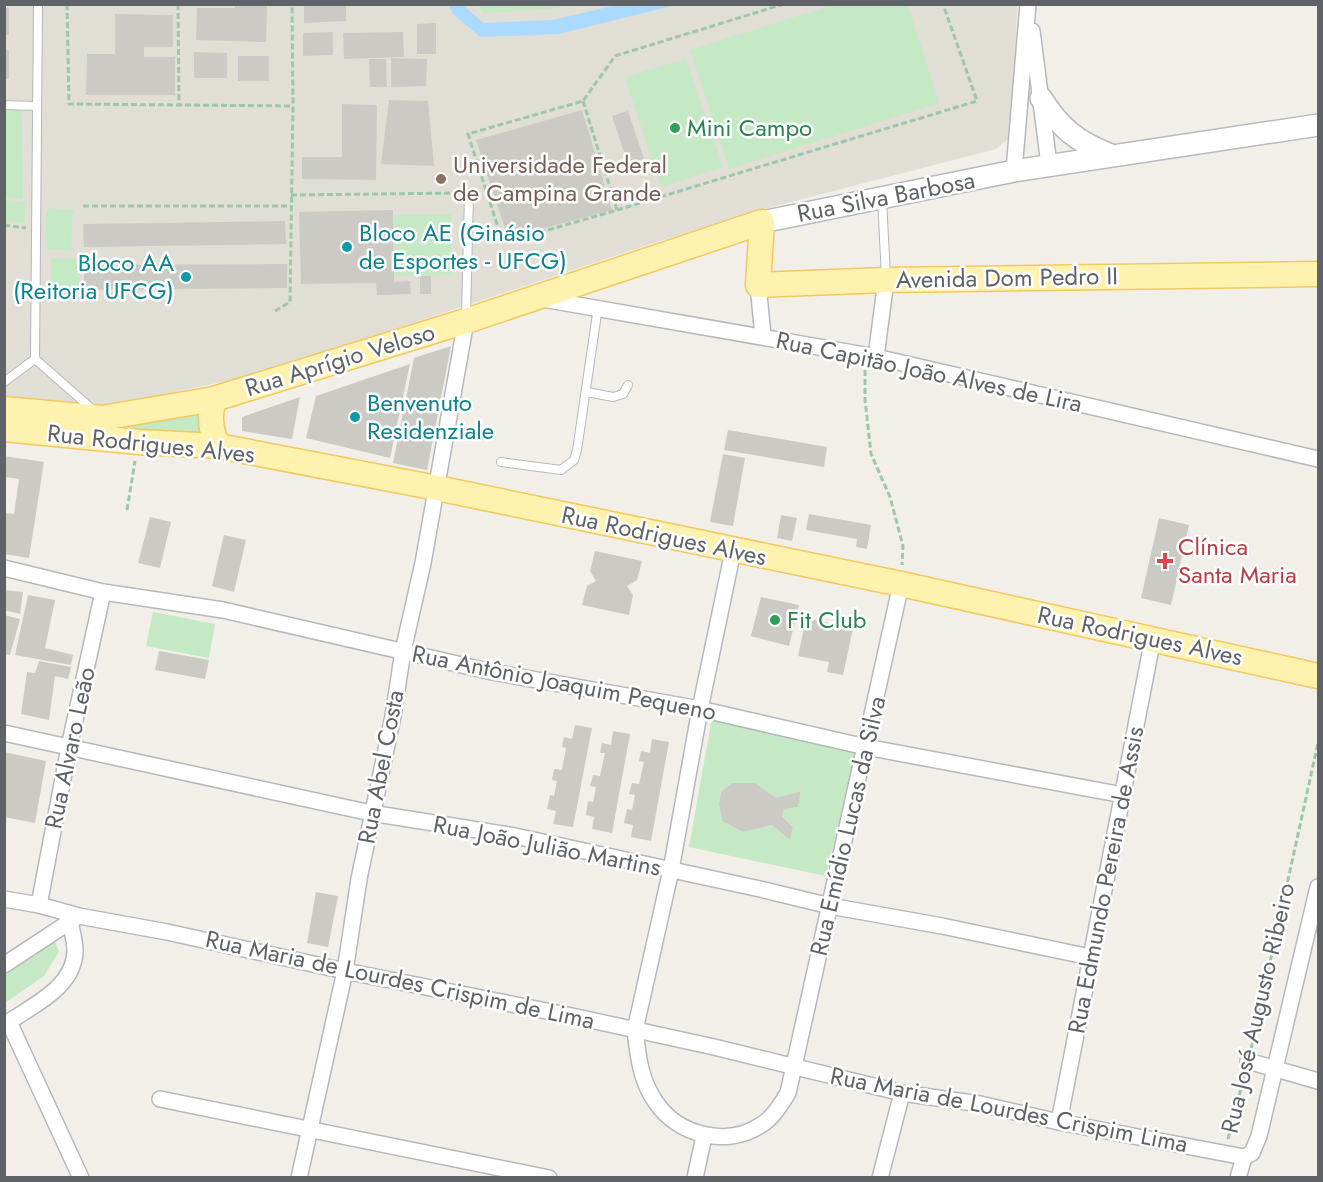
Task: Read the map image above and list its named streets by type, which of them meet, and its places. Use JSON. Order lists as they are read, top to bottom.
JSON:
{
  "streets": {
    "main road": [
      "Rua Silva Barbosa",
      "Avenida Dom Pedro II",
      "Rua Aprígio Veloso",
      "Rua Rodrigues Alves"
    ],
    "street": [
      "Rua Capitão João Alves de Lira",
      "Rua Antônio Joaquim Pequeno",
      "Rua Alvaro Leão",
      "Rua Abel Costa",
      "Rua Emídio Lucas da Silva",
      "Rua João Julião Martins",
      "Rua Edmundo Pereira de Assis",
      "Rua Maria de Lourdes Crispim de Lima",
      "Rua José Augusto Ribeiro",
      "Rua Maria de Lourdes Crispim Lima"
    ]
  },
  "crossings": [
    ["Rua Silva Barbosa", "Rua Aprígio Veloso"],
    ["Rua Silva Barbosa", "Rua Capitão João Alves de Lira"],
    ["Rua Silva Barbosa", "Rua Abel Costa"],
    ["Rua Aprígio Veloso", "Rua Rodrigues Alves"],
    ["Rua Aprígio Veloso", "Rua Abel Costa"],
    ["Rua Rodrigues Alves", "Rua Abel Costa"],
    ["Rua Rodrigues Alves", "Rua Emídio Lucas da Silva"],
    ["Rua Rodrigues Alves", "Rua Edmundo Pereira de Assis"],
    ["Rua Antônio Joaquim Pequeno", "Rua Alvaro Leão"],
    ["Rua Antônio Joaquim Pequeno", "Rua Abel Costa"],
    ["Rua Antônio Joaquim Pequeno", "Rua Emídio Lucas da Silva"],
    ["Rua Antônio Joaquim Pequeno", "Rua Edmundo Pereira de Assis"],
    ["Rua Alvaro Leão", "Rua João Julião Martins"],
    ["Rua Alvaro Leão", "Rua Maria de Lourdes Crispim de Lima"],
    ["Rua Abel Costa", "Rua João Julião Martins"],
    ["Rua Abel Costa", "Rua Maria de Lourdes Crispim de Lima"],
    ["Rua Emídio Lucas da Silva", "Rua João Julião Martins"],
    ["Rua Emídio Lucas da Silva", "Rua Maria de Lourdes Crispim de Lima"],
    ["Rua Emídio Lucas da Silva", "Rua Maria de Lourdes Crispim Lima"],
    ["Rua João Julião Martins", "Rua Edmundo Pereira de Assis"],
    ["Rua Edmundo Pereira de Assis", "Rua Maria de Lourdes Crispim Lima"],
    ["Rua Maria de Lourdes Crispim de Lima", "Rua Maria de Lourdes Crispim Lima"],
    ["Rua José Augusto Ribeiro", "Rua Maria de Lourdes Crispim Lima"]
  ],
  "places": {
    "other": [
      "Mini Campo",
      "Universidade Federal de Campina Grande",
      "Bloco AE (Ginásio de Esportes - UFCG)",
      "Bloco AA (Reitoria UFCG)",
      "Benvenuto Residenziale",
      "Fit Club"
    ],
    "health": ["Clínica Santa Maria"]
  }
}
